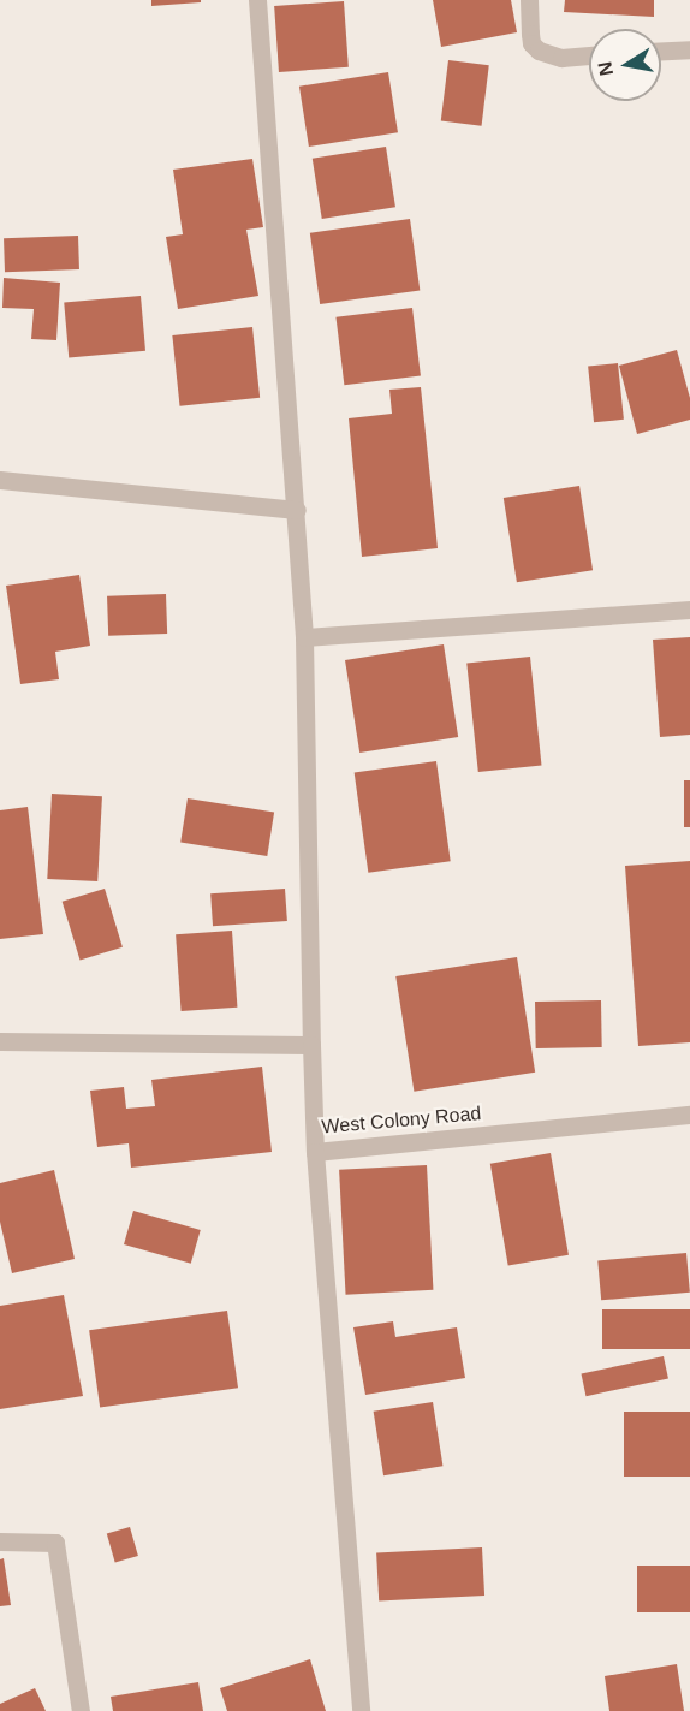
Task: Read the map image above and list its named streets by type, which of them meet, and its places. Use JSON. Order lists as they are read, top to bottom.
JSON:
{
  "streets": {
    "street": ["West Colony Road"]
  },
  "north": "left"
}
